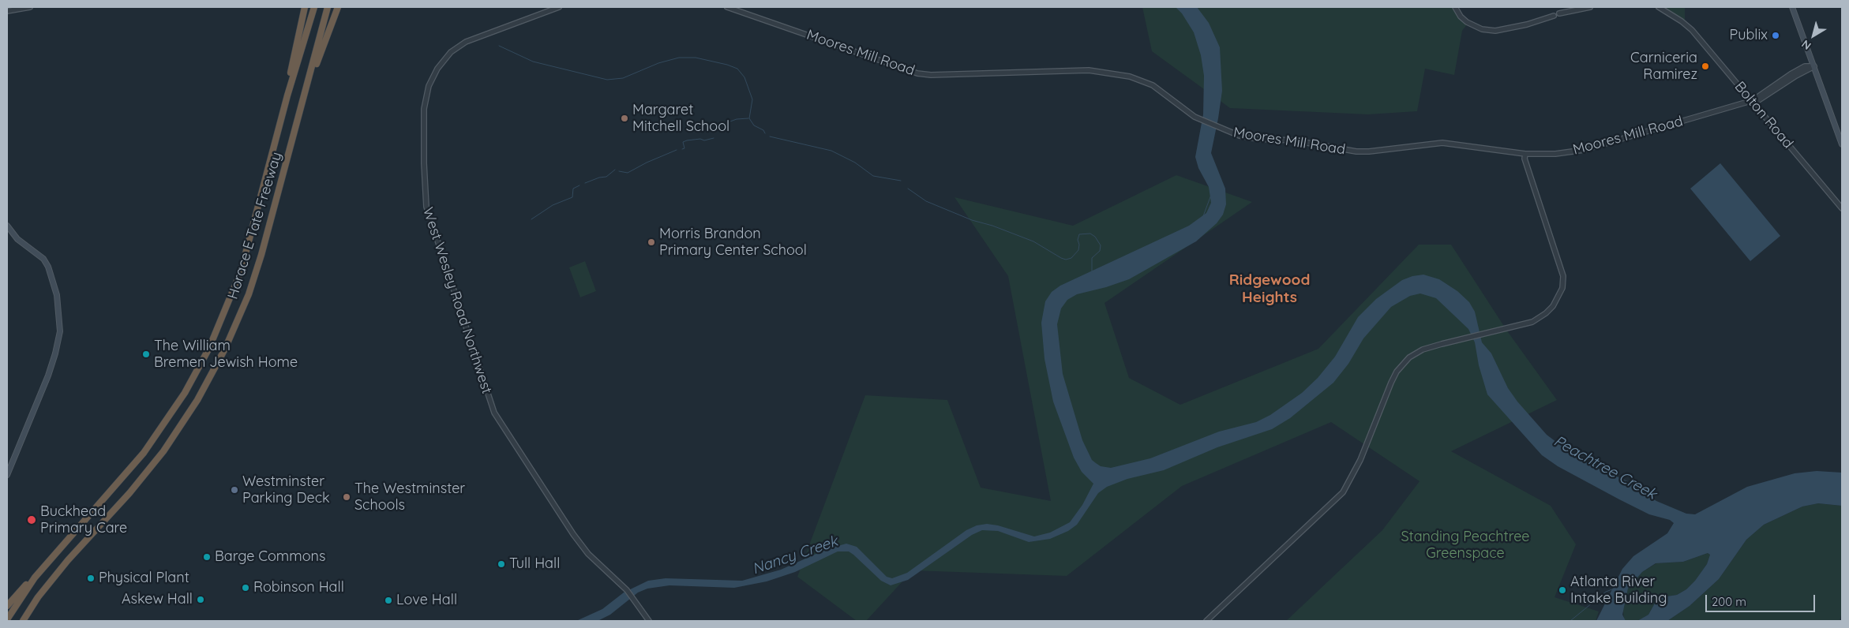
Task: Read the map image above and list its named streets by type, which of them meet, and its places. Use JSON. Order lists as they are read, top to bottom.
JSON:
{
  "streets": {
    "highway": ["Horace E Tate Freeway"],
    "street": ["Moores Mill Road", "Bolton Road", "West Wesley Road Northwest"]
  },
  "crossings": [
    ["Moores Mill Road", "Bolton Road"]
  ],
  "districts": ["Ridgewood Heights"],
  "water": ["Peachtree Creek", "Nancy Creek"],
  "parks": ["Standing Peachtree Greenspace"],
  "places": [
    "Publix",
    "Carniceria Ramirez",
    "Margaret Mitchell School",
    "Morris Brandon Primary Center School",
    "The William Bremen Jewish Home",
    "Westminster Parking Deck",
    "The Westminster Schools",
    "Buckhead Primary Care",
    "Barge Commons",
    "Tull Hall",
    "Physical Plant",
    "Robinson Hall",
    "Atlanta River Intake Building",
    "Askew Hall",
    "Love Hall"
  ],
  "scale_bar": "200 m",
  "north": "bottom left"
}
